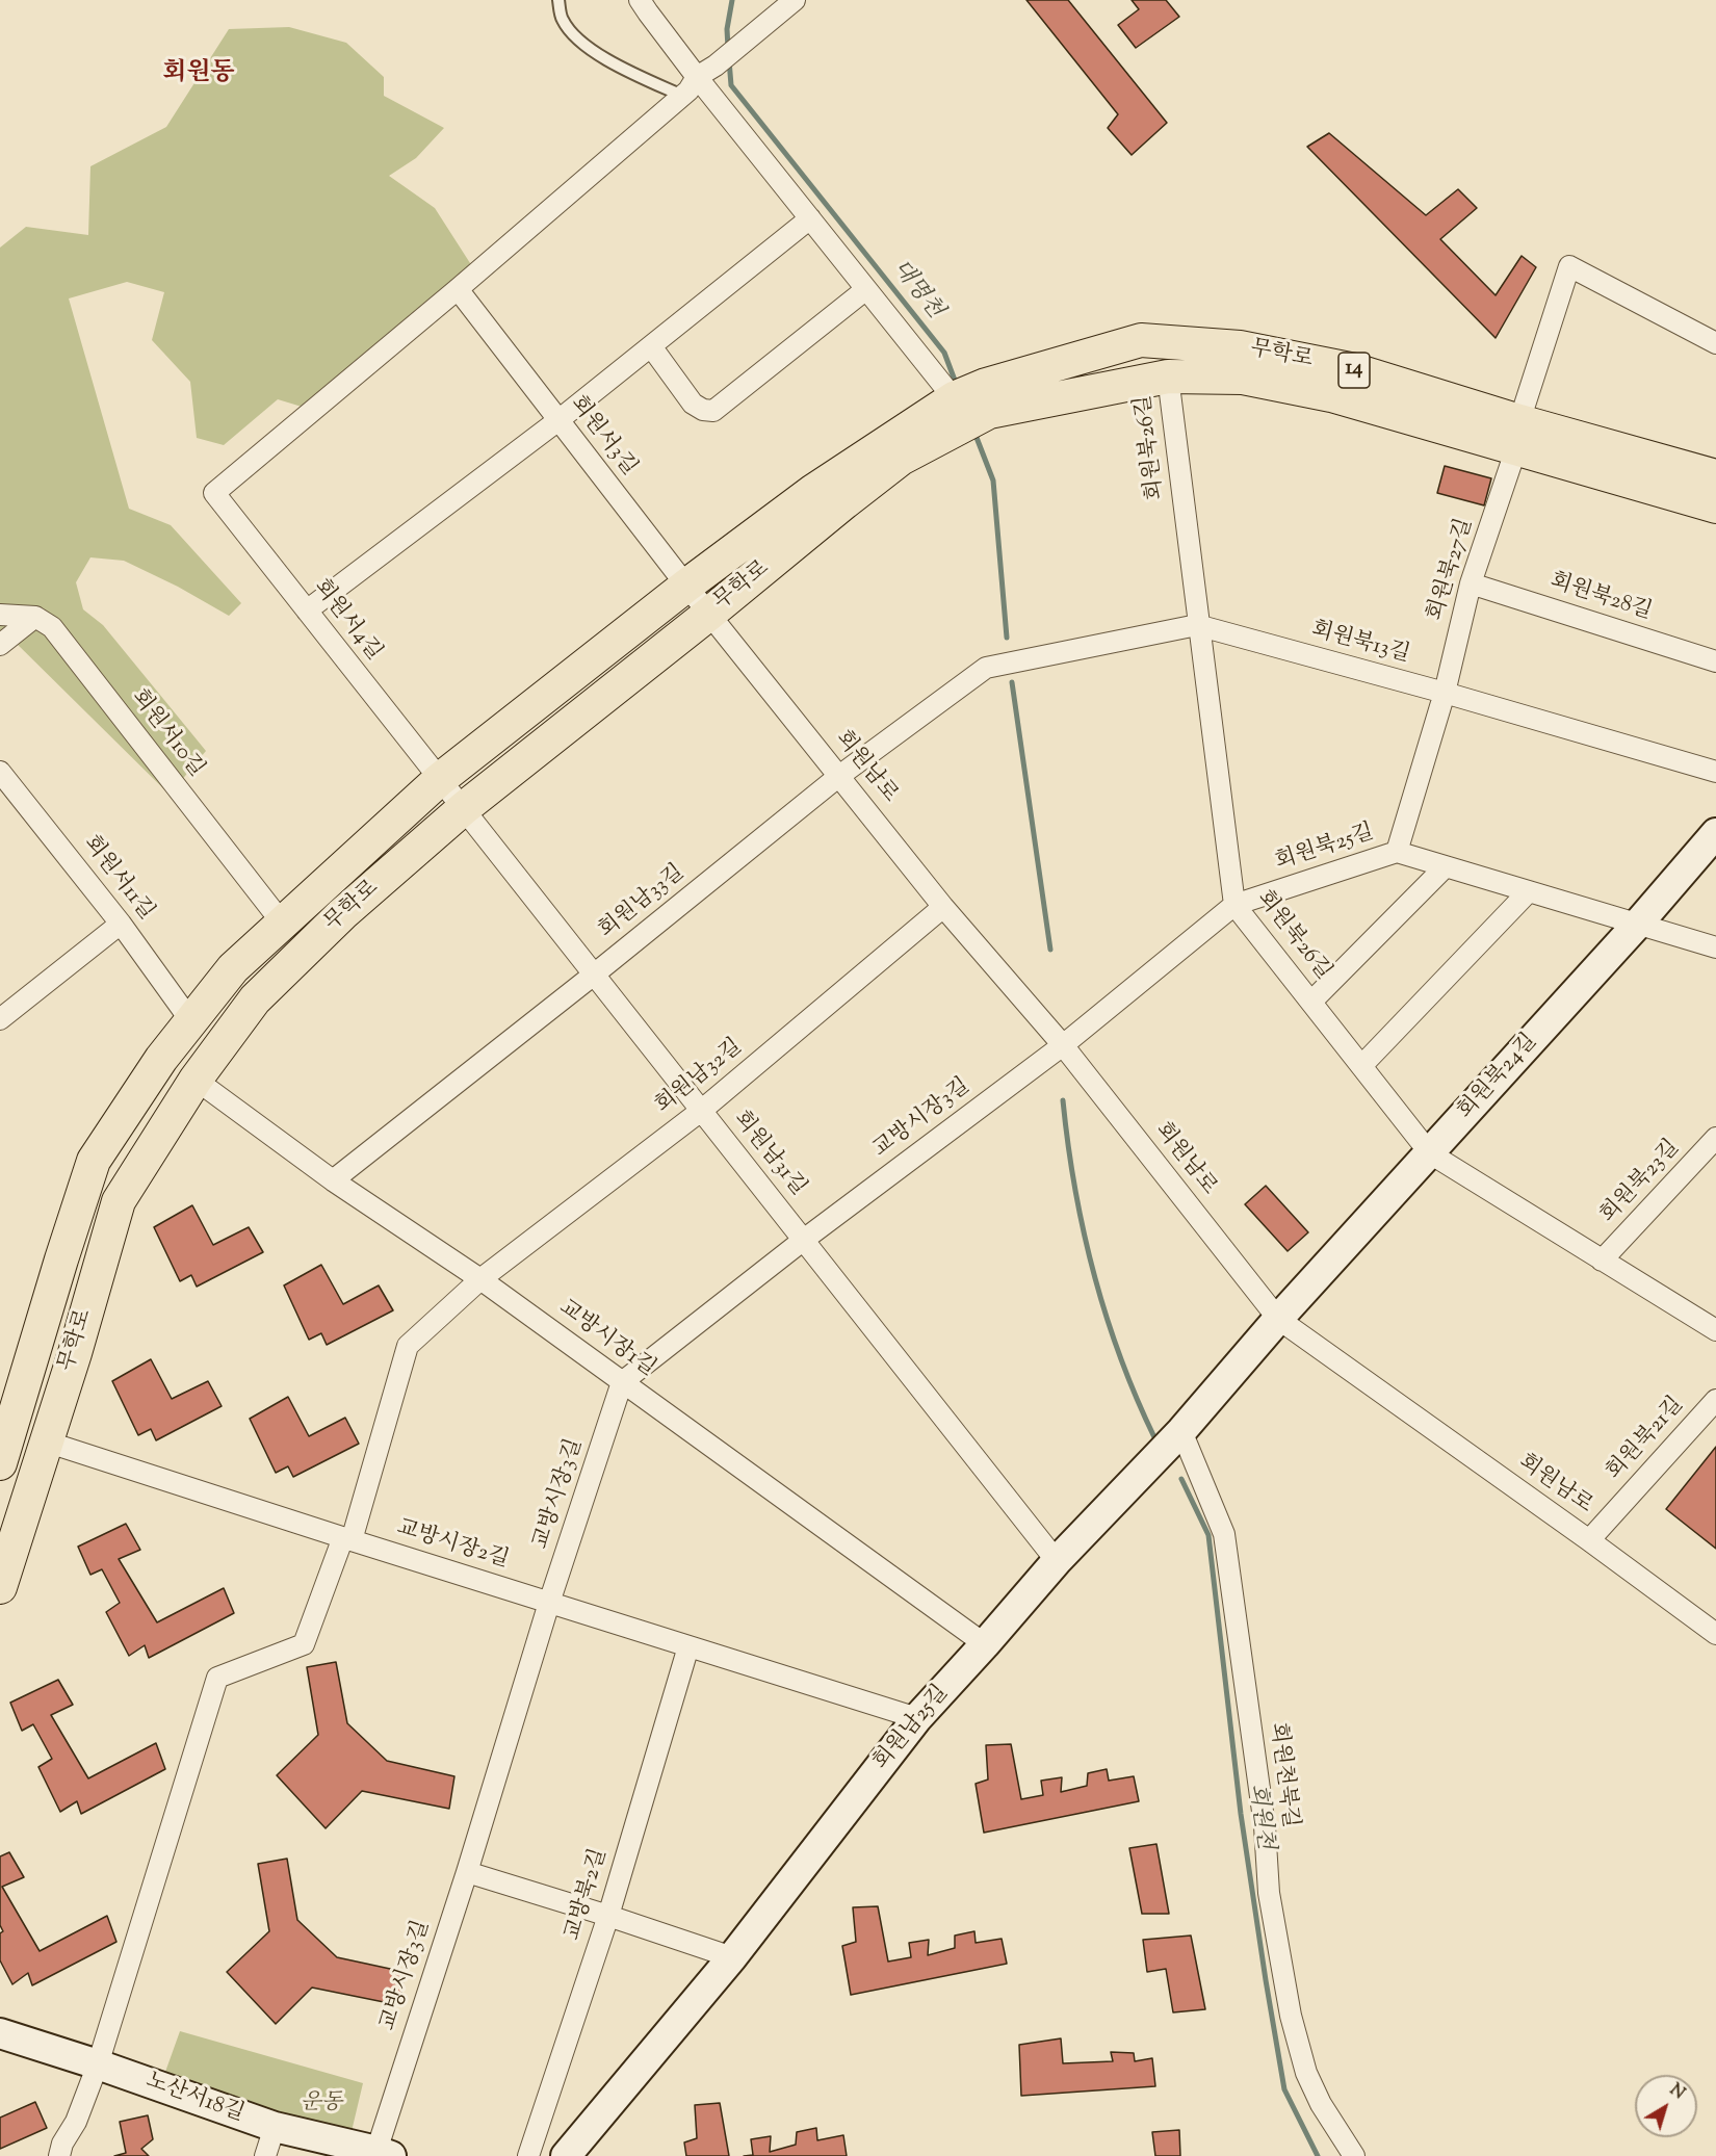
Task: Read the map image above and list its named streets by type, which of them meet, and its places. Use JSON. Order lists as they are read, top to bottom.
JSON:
{
  "streets": {
    "main road": [
      "무학로",
      "14",
      "회원북24길",
      "회원남25길",
      "노산서18길"
    ],
    "street": [
      "회원서3길",
      "회원북26길",
      "회원북27길",
      "회원북28길",
      "회원서4길",
      "회원북13길",
      "회원서10길",
      "회원남로",
      "회원북25길",
      "회원서11길",
      "회원남33길",
      "회원남32길",
      "교방시장3길",
      "회원남31길",
      "회원북23길",
      "교방시장1길",
      "회원북21길",
      "교방시장2길",
      "회원천북길",
      "교방북2길"
    ]
  },
  "crossings": [
    ["무학로", "회원서3길"],
    ["무학로", "회원북26길"],
    ["무학로", "회원북27길"],
    ["무학로", "회원서4길"],
    ["무학로", "회원서10길"],
    ["무학로", "회원남로"],
    ["무학로", "회원서11길"],
    ["무학로", "회원남31길"],
    ["무학로", "교방시장1길"],
    ["무학로", "교방시장2길"],
    ["회원서3길", "회원서4길"],
    ["회원서3길", "회원남로"],
    ["회원북26길", "회원북13길"],
    ["회원북26길", "회원북25길"],
    ["회원북26길", "회원북24길"],
    ["회원북26길", "회원북23길"],
    ["회원북27길", "회원북28길"],
    ["회원북27길", "회원북13길"],
    ["회원북27길", "회원북25길"],
    ["회원서4길", "회원남31길"],
    ["회원북13길", "회원남33길"],
    ["회원남로", "회원북25길"],
    ["회원남로", "회원남33길"],
    ["회원남로", "회원남32길"],
    ["회원남로", "회원북24길"],
    ["회원남로", "교방시장3길"],
    ["회원남로", "회원북21길"],
    ["회원남로", "회원남25길"],
    ["회원북25길", "회원북24길"],
    ["회원북25길", "교방시장3길"],
    ["회원남33길", "회원남31길"],
    ["회원남33길", "교방시장1길"],
    ["회원남32길", "회원남31길"],
    ["회원남32길", "교방시장1길"],
    ["회원남32길", "교방시장2길"],
    ["회원남32길", "노산서18길"],
    ["회원북24길", "회원남25길"],
    ["교방시장3길", "회원남31길"],
    ["교방시장3길", "교방시장1길"],
    ["교방시장3길", "교방시장2길"],
    ["교방시장3길", "노산서18길"],
    ["회원남31길", "회원남25길"],
    ["교방시장1길", "회원남25길"],
    ["교방시장2길", "회원남25길"],
    ["교방시장2길", "교방북2길"],
    ["회원남25길", "회원천북길"]
  ],
  "districts": ["회원동"],
  "water": ["대명천", "회원천"],
  "parks": ["운동"],
  "north": "top right"
}
